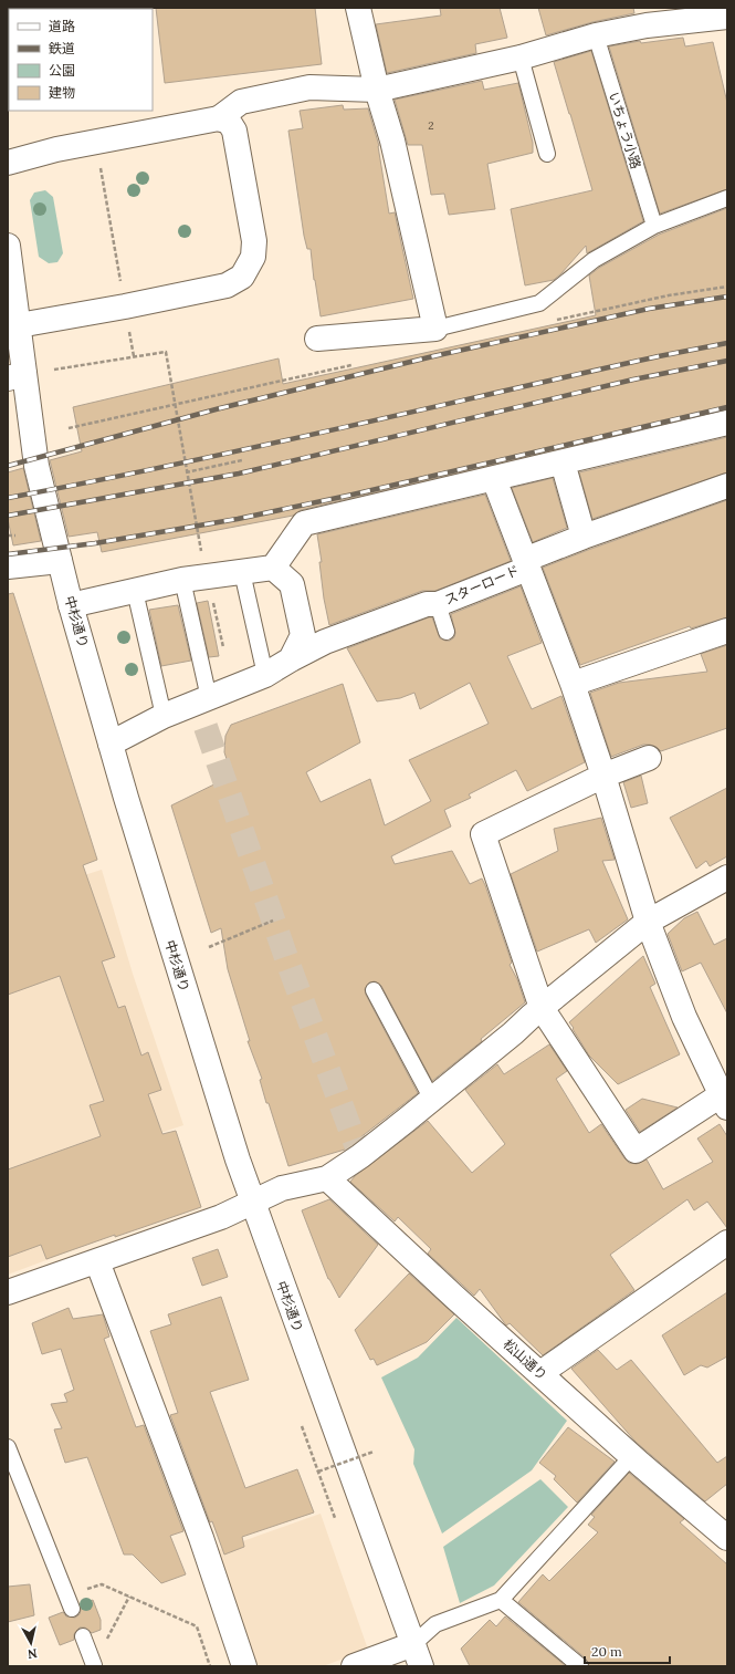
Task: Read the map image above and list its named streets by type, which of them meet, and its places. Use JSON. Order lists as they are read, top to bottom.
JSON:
{
  "streets": {
    "street": ["スターロード", "中杉通り", "松山通り"],
    "lane": ["いちょう小路"]
  },
  "crossings": [
    ["スターロード", "中杉通り"]
  ],
  "house_numbers": ["2"],
  "legend": [
    "道路",
    "鉄道",
    "公園",
    "建物"
  ],
  "scale_bar": "20 m",
  "north": "bottom"
}
